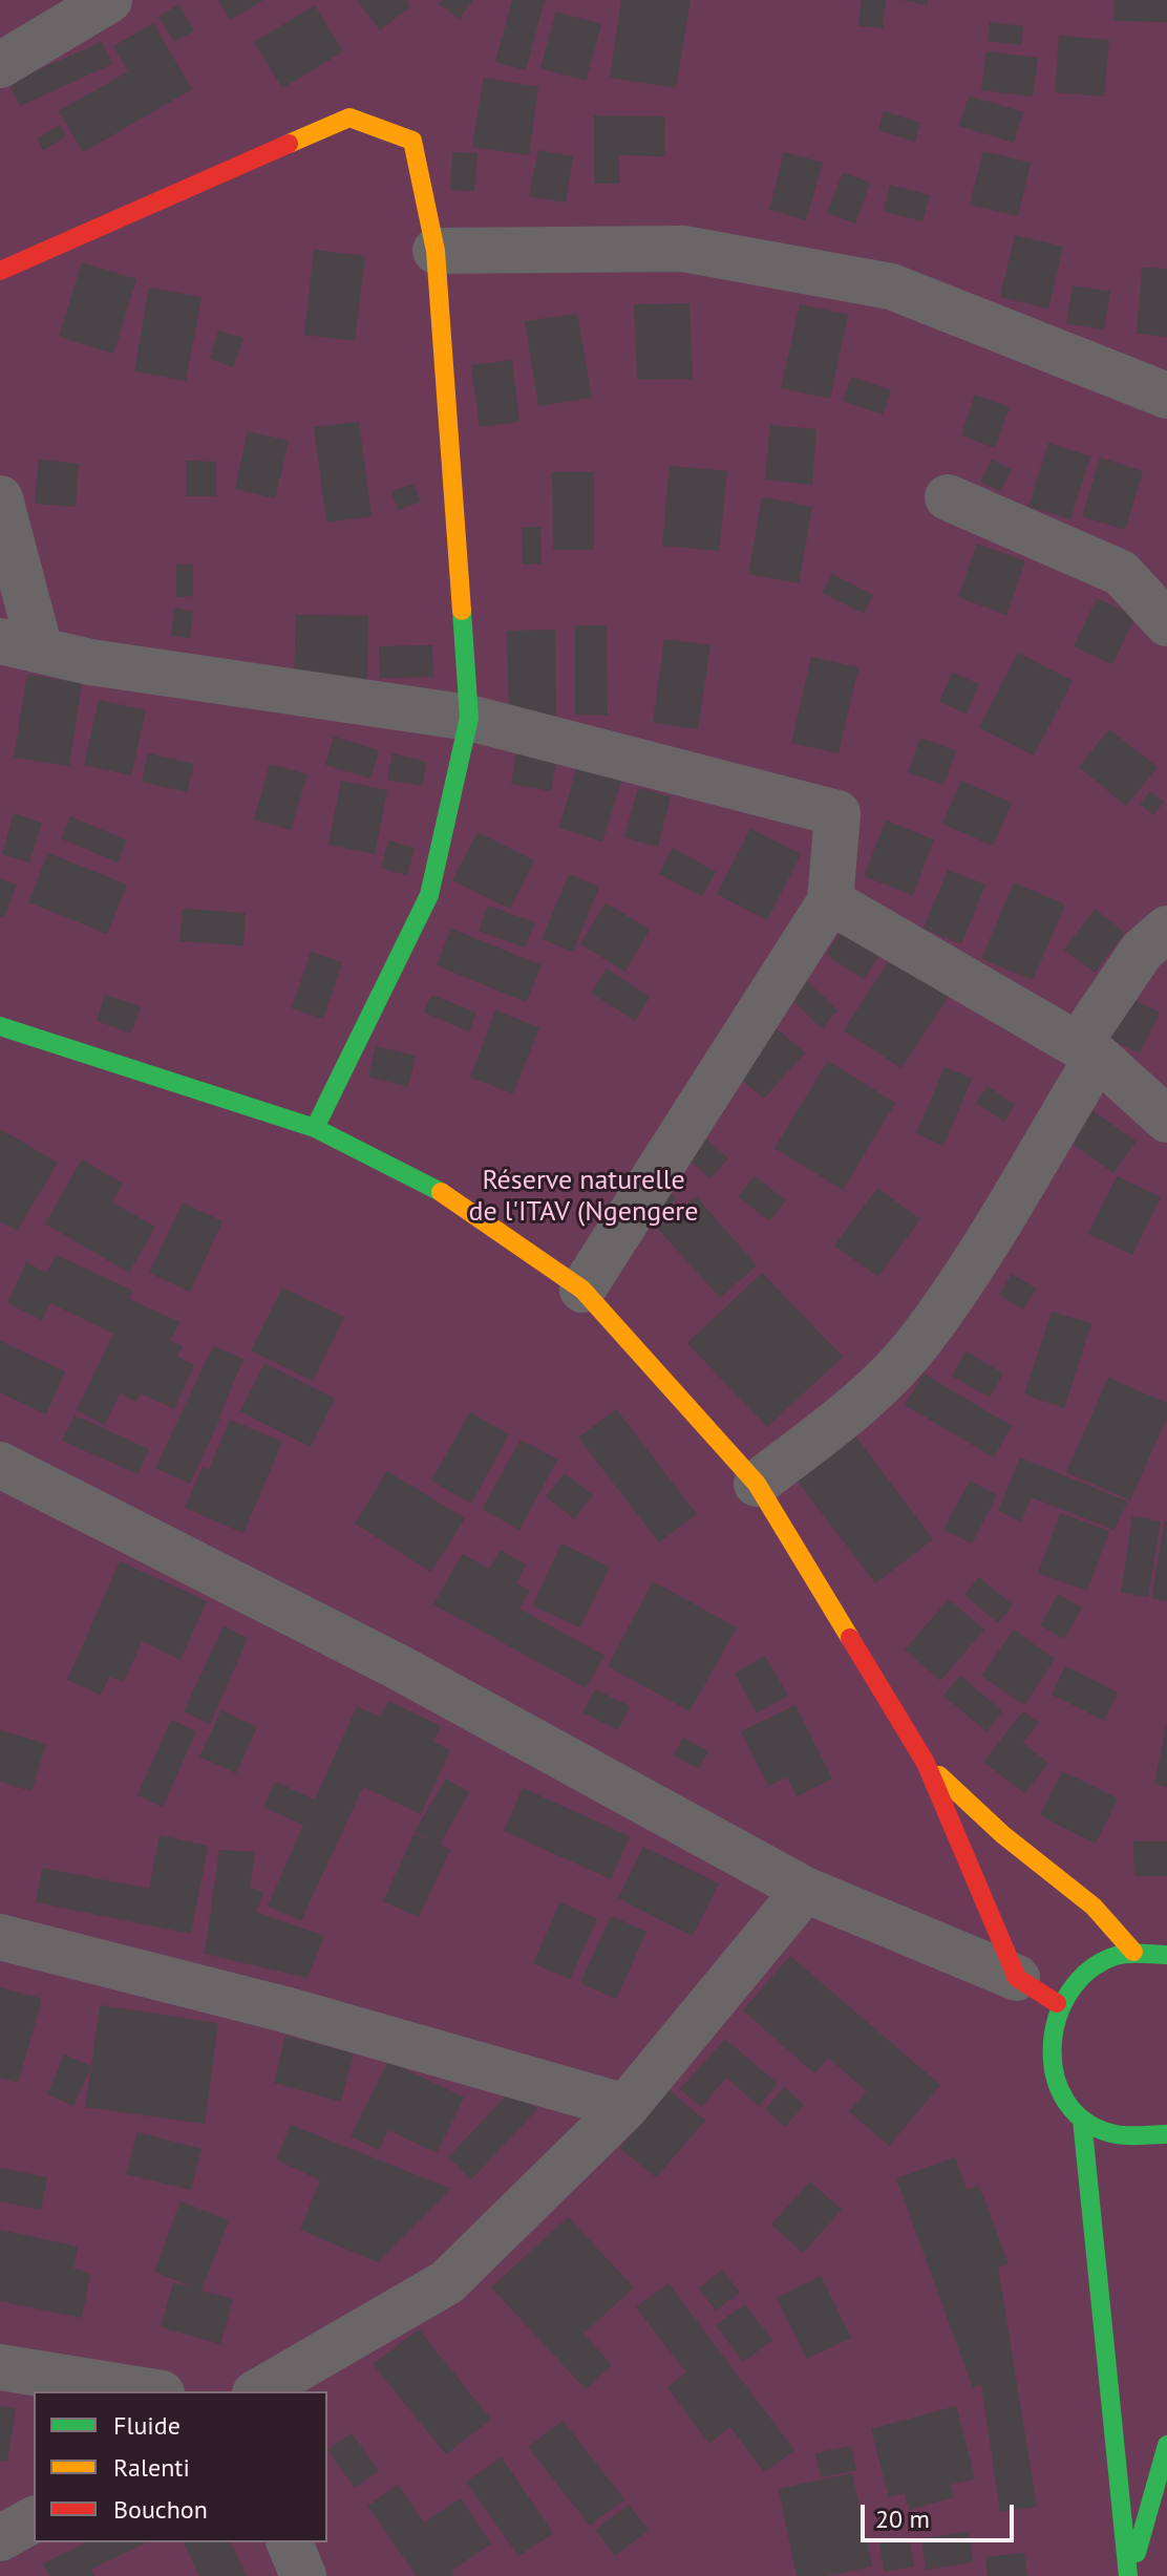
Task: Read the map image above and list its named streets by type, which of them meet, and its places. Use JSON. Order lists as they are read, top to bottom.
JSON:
{
  "parks": ["Réserve naturelle de l'ITAV (Ngengere"],
  "legend": ["Fluide", "Ralenti", "Bouchon"],
  "scale_bar": "20 m"
}
